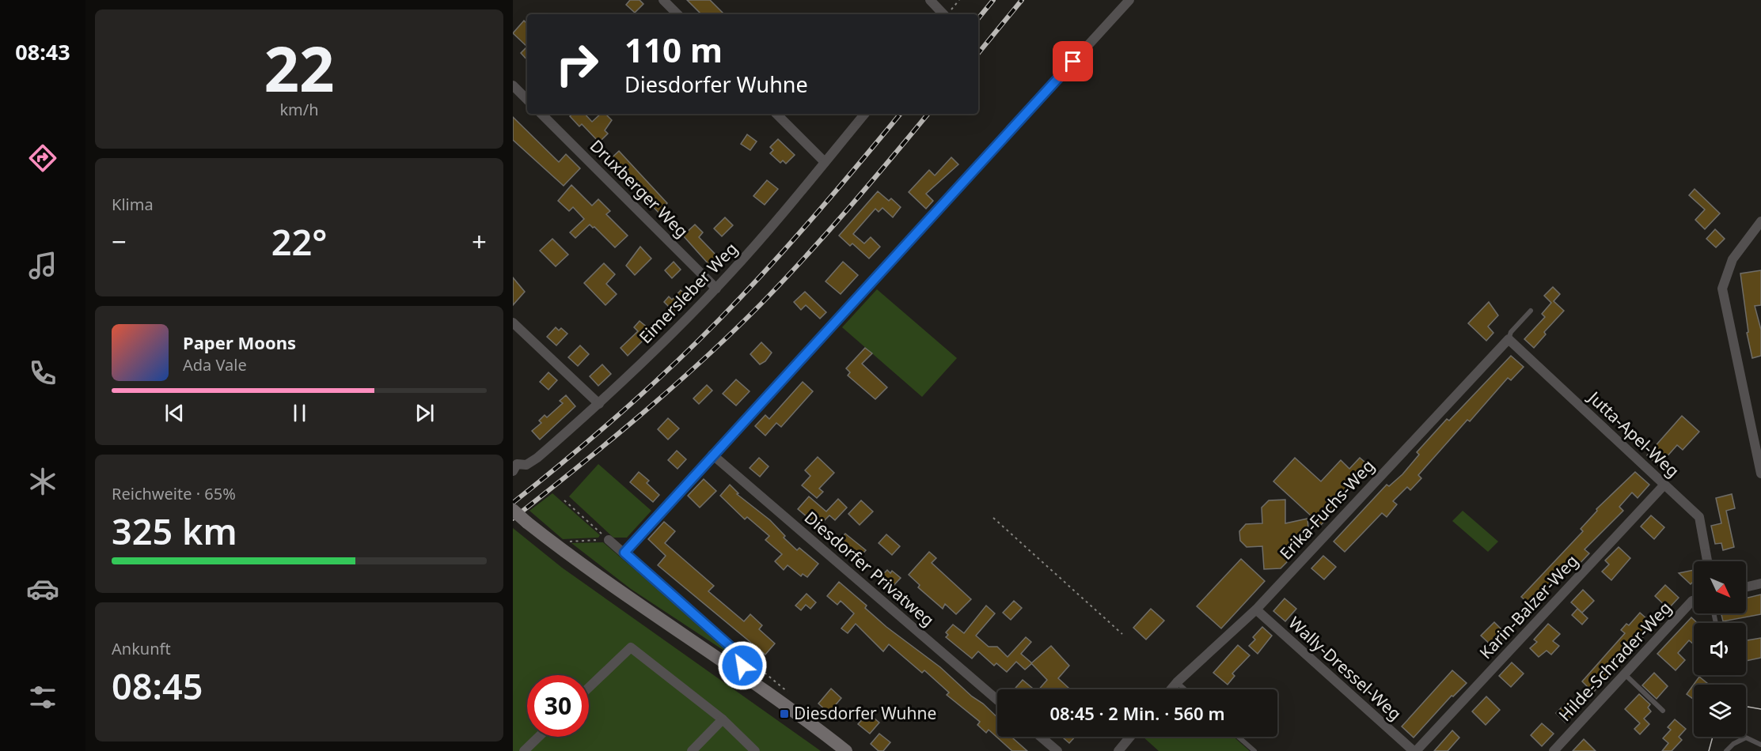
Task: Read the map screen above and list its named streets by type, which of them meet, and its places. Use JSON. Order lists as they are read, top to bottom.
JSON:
{
  "streets": {
    "street": [
      "Druxberger Weg",
      "Eimersleber Weg",
      "Jutta-Apel-Weg",
      "Erika-Fuchs-Weg",
      "Diesdorfer Privatweg",
      "Karin-Balzer-Weg",
      "Hilde-Schrader-Weg",
      "Wally-Dressel-Weg"
    ]
  },
  "crossings": [
    ["Druxberger Weg", "Eimersleber Weg"],
    ["Jutta-Apel-Weg", "Erika-Fuchs-Weg"],
    ["Jutta-Apel-Weg", "Karin-Balzer-Weg"],
    ["Erika-Fuchs-Weg", "Wally-Dressel-Weg"],
    ["Karin-Balzer-Weg", "Wally-Dressel-Weg"]
  ],
  "places": {
    "transit": ["Diesdorfer Wuhne"]
  },
  "north": "bottom right",
  "page": {
    "tabs": "08:43",
    "tile": [
      ["22", "km/h"],
      "Klima",
      ["Reichweite · 65%", "325 km"],
      ["Ankunft", "08:45"]
    ],
    "turn": ["110 m", "Diesdorfer Wuhne"],
    "heat": ["−", "22°", "+"],
    "song": ["Paper Moons", "Ada Vale"],
    "limit": "30",
    "trip": "08:45 · 2 Min. · 560 m"
  }
}
